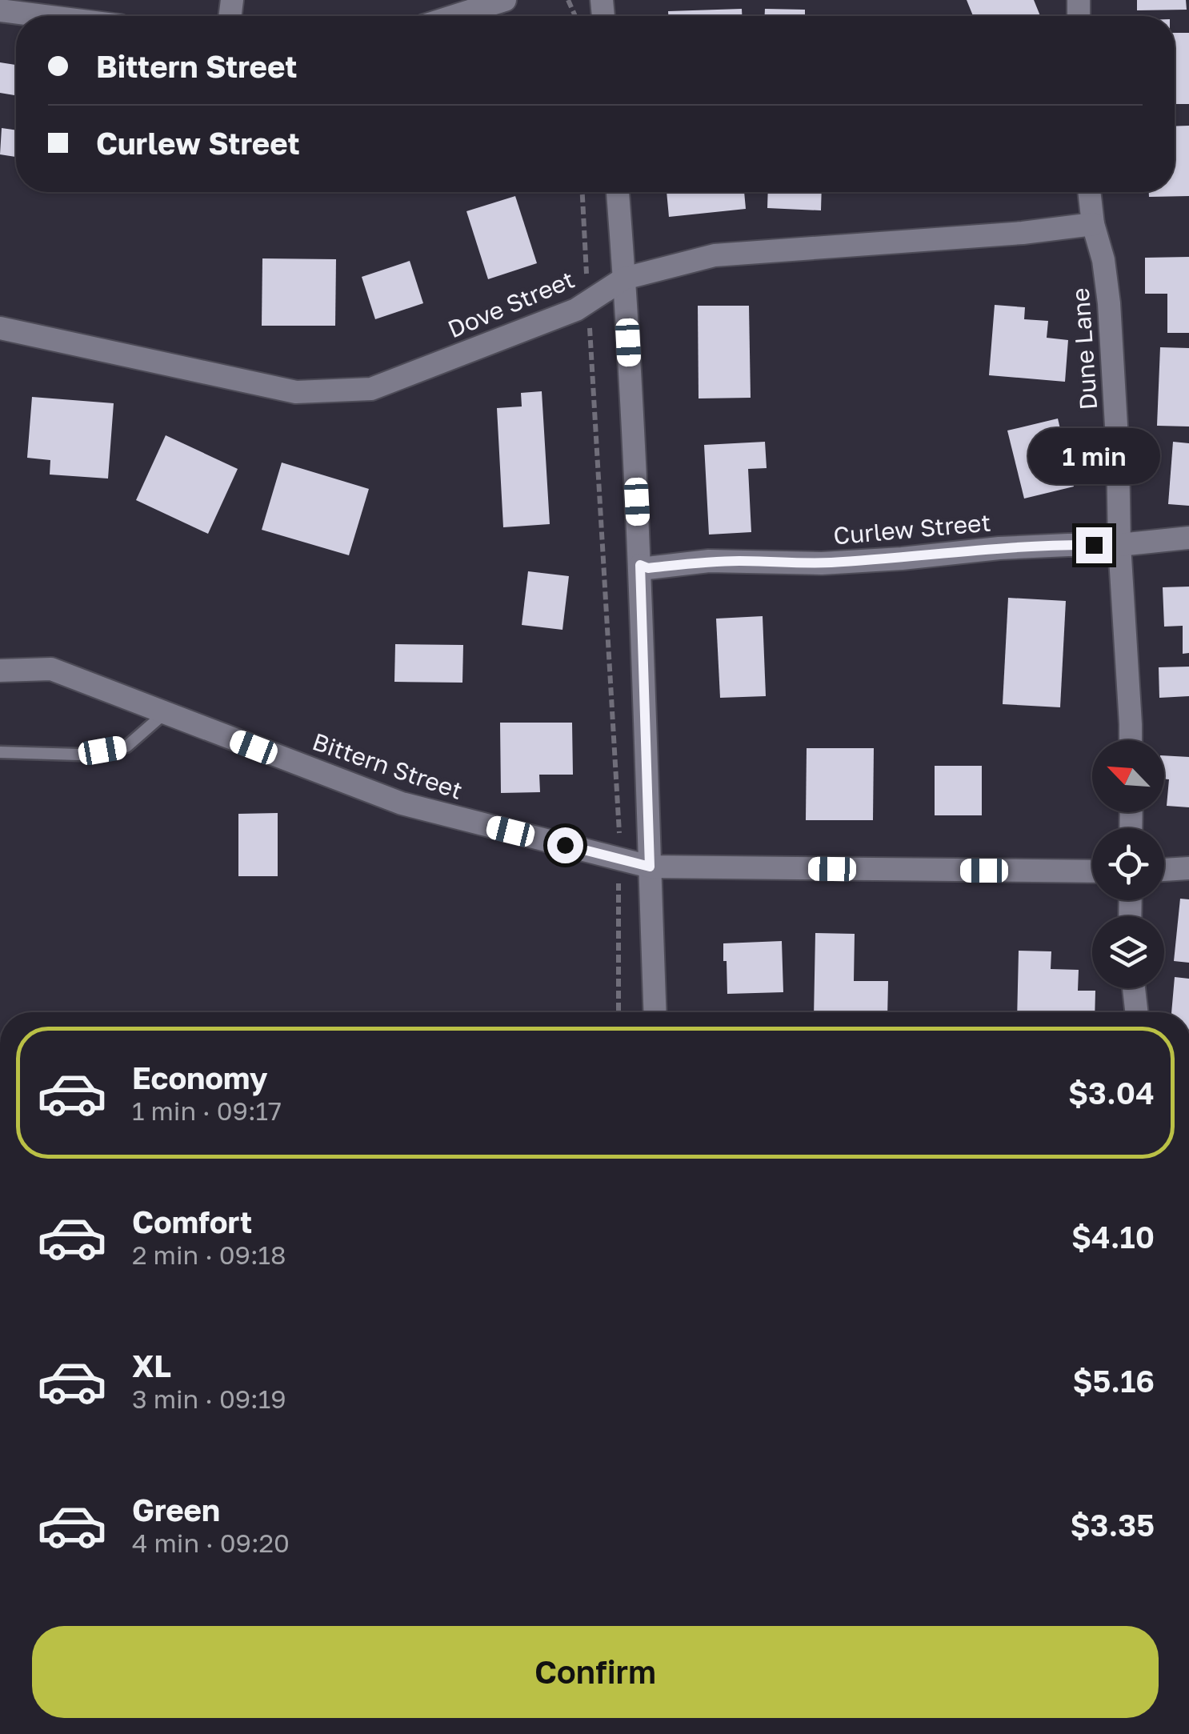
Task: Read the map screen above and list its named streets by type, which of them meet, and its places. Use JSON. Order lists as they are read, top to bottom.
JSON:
{
  "streets": {
    "street": [
      "Dove Street",
      "Dune Lane",
      "Curlew Street",
      "Bittern Street"
    ]
  },
  "crossings": [
    ["Dove Street", "Dune Lane"],
    ["Dune Lane", "Curlew Street"]
  ],
  "north": "top left",
  "page": {
    "banner": ["Bittern Street", "Curlew Street"],
    "bubble": "1 min",
    "list": [
      {
        "name": "Economy",
        "note": "1 min · 09:17",
        "value": "$3.04"
      },
      {
        "name": "Comfort",
        "note": "2 min · 09:18",
        "value": "$4.10"
      },
      {
        "name": "XL",
        "note": "3 min · 09:19",
        "value": "$5.16"
      },
      {
        "name": "Green",
        "note": "4 min · 09:20",
        "value": "$3.35"
      }
    ],
    "buttons": "Confirm"
  }
}
